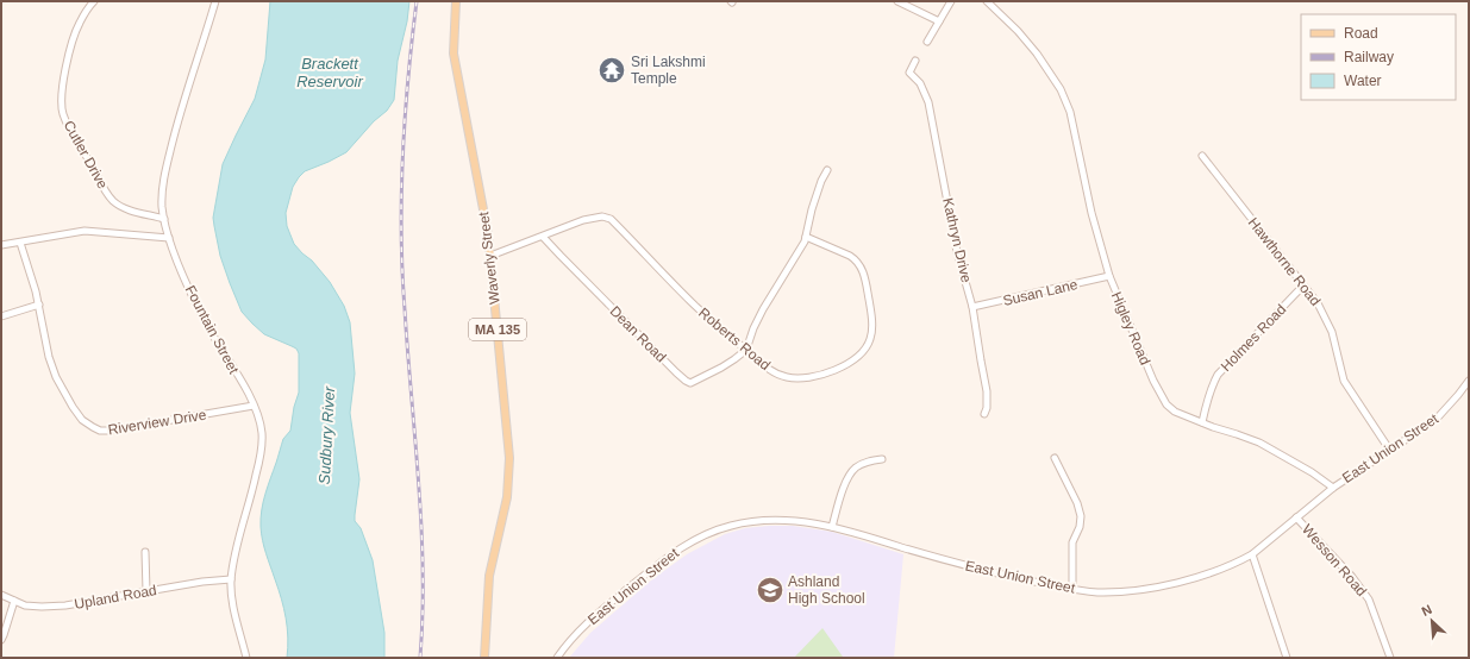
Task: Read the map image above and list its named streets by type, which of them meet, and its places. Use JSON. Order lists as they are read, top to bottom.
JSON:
{
  "streets": {
    "main road": ["Waverly Street", "MA 135"],
    "street": [
      "Cutler Drive",
      "Kathryn Drive",
      "Hawthorne Road",
      "Susan Lane",
      "Higley Road",
      "Fountain Street",
      "Dean Road",
      "Holmes Road",
      "Roberts Road",
      "Riverview Drive",
      "East Union Street",
      "Wesson Road",
      "Upland Road"
    ]
  },
  "crossings": [
    ["Cutler Drive", "Fountain Street"],
    ["Kathryn Drive", "Susan Lane"],
    ["Waverly Street", "Roberts Road"],
    ["Hawthorne Road", "Holmes Road"],
    ["Hawthorne Road", "East Union Street"],
    ["Susan Lane", "Higley Road"],
    ["Higley Road", "Holmes Road"],
    ["Higley Road", "East Union Street"],
    ["Fountain Street", "Riverview Drive"],
    ["Fountain Street", "Upland Road"],
    ["Dean Road", "Roberts Road"],
    ["East Union Street", "Wesson Road"]
  ],
  "water": ["Brackett Reservoir", "Sudbury River"],
  "places": {
    "temple": ["Sri Lakshmi Temple"],
    "school or university": ["Ashland High School"]
  },
  "legend": ["Road", "Railway", "Water"],
  "north": "top left"
}
